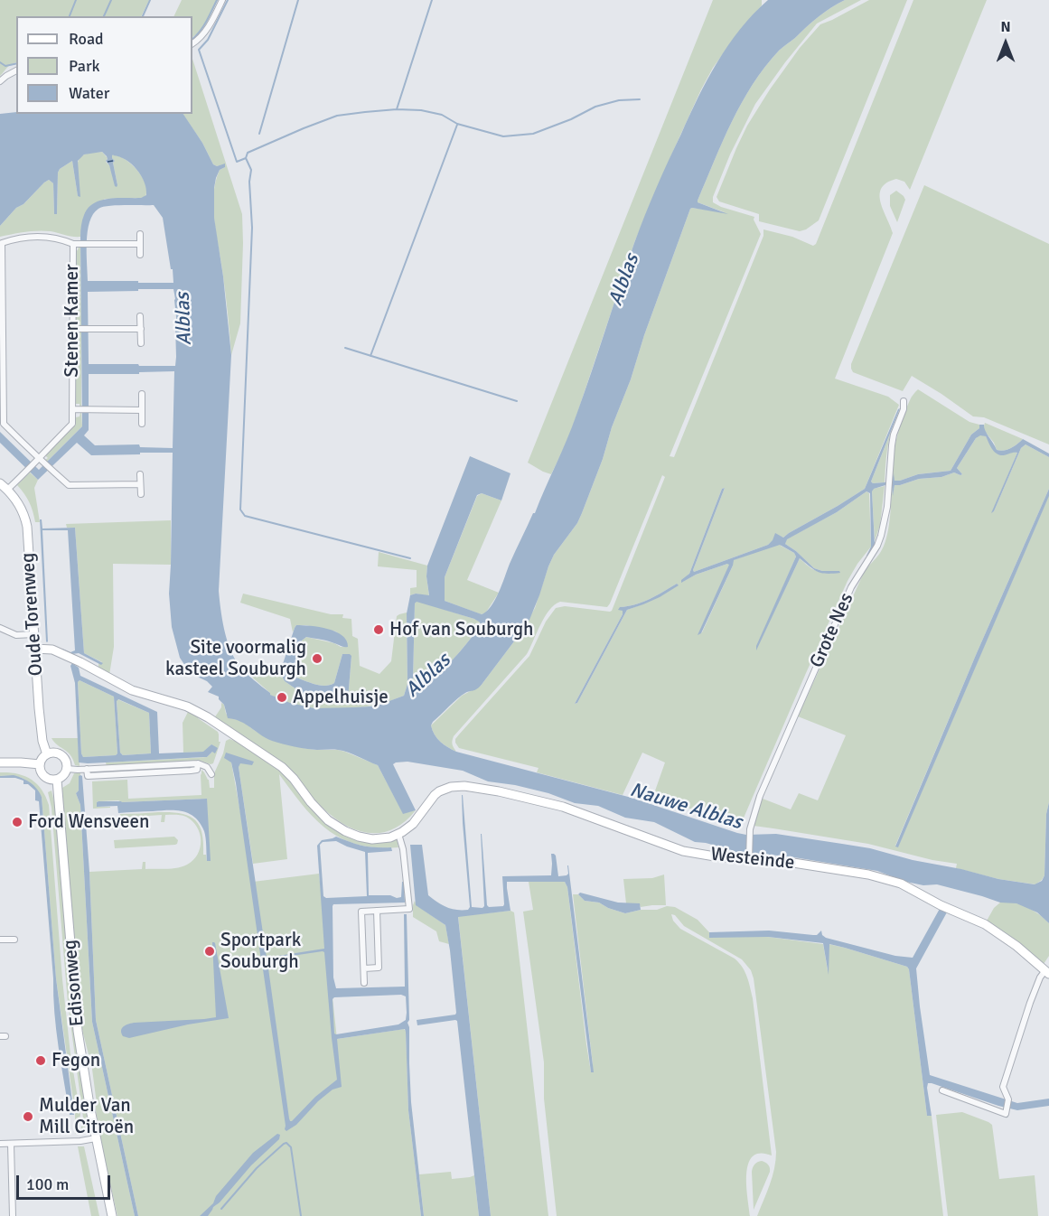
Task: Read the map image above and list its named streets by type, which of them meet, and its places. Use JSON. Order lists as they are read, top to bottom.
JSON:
{
  "streets": {
    "street": [
      "Stenen Kamer",
      "Oude Torenweg",
      "Grote Nes",
      "Westeinde",
      "Edisonweg"
    ]
  },
  "crossings": [
    ["Stenen Kamer", "Oude Torenweg"],
    ["Oude Torenweg", "Edisonweg"],
    ["Grote Nes", "Westeinde"]
  ],
  "water": ["Alblas", "Nauwe Alblas"],
  "places": [
    "Hof van Souburgh",
    "Site voormalig kasteel Souburgh",
    "Appelhuisje",
    "Ford Wensveen",
    "Sportpark Souburgh",
    "Fegon",
    "Mulder Van Mill Citroën"
  ],
  "legend": ["Road", "Park", "Water"],
  "scale_bar": "100 m",
  "north": "top"
}
